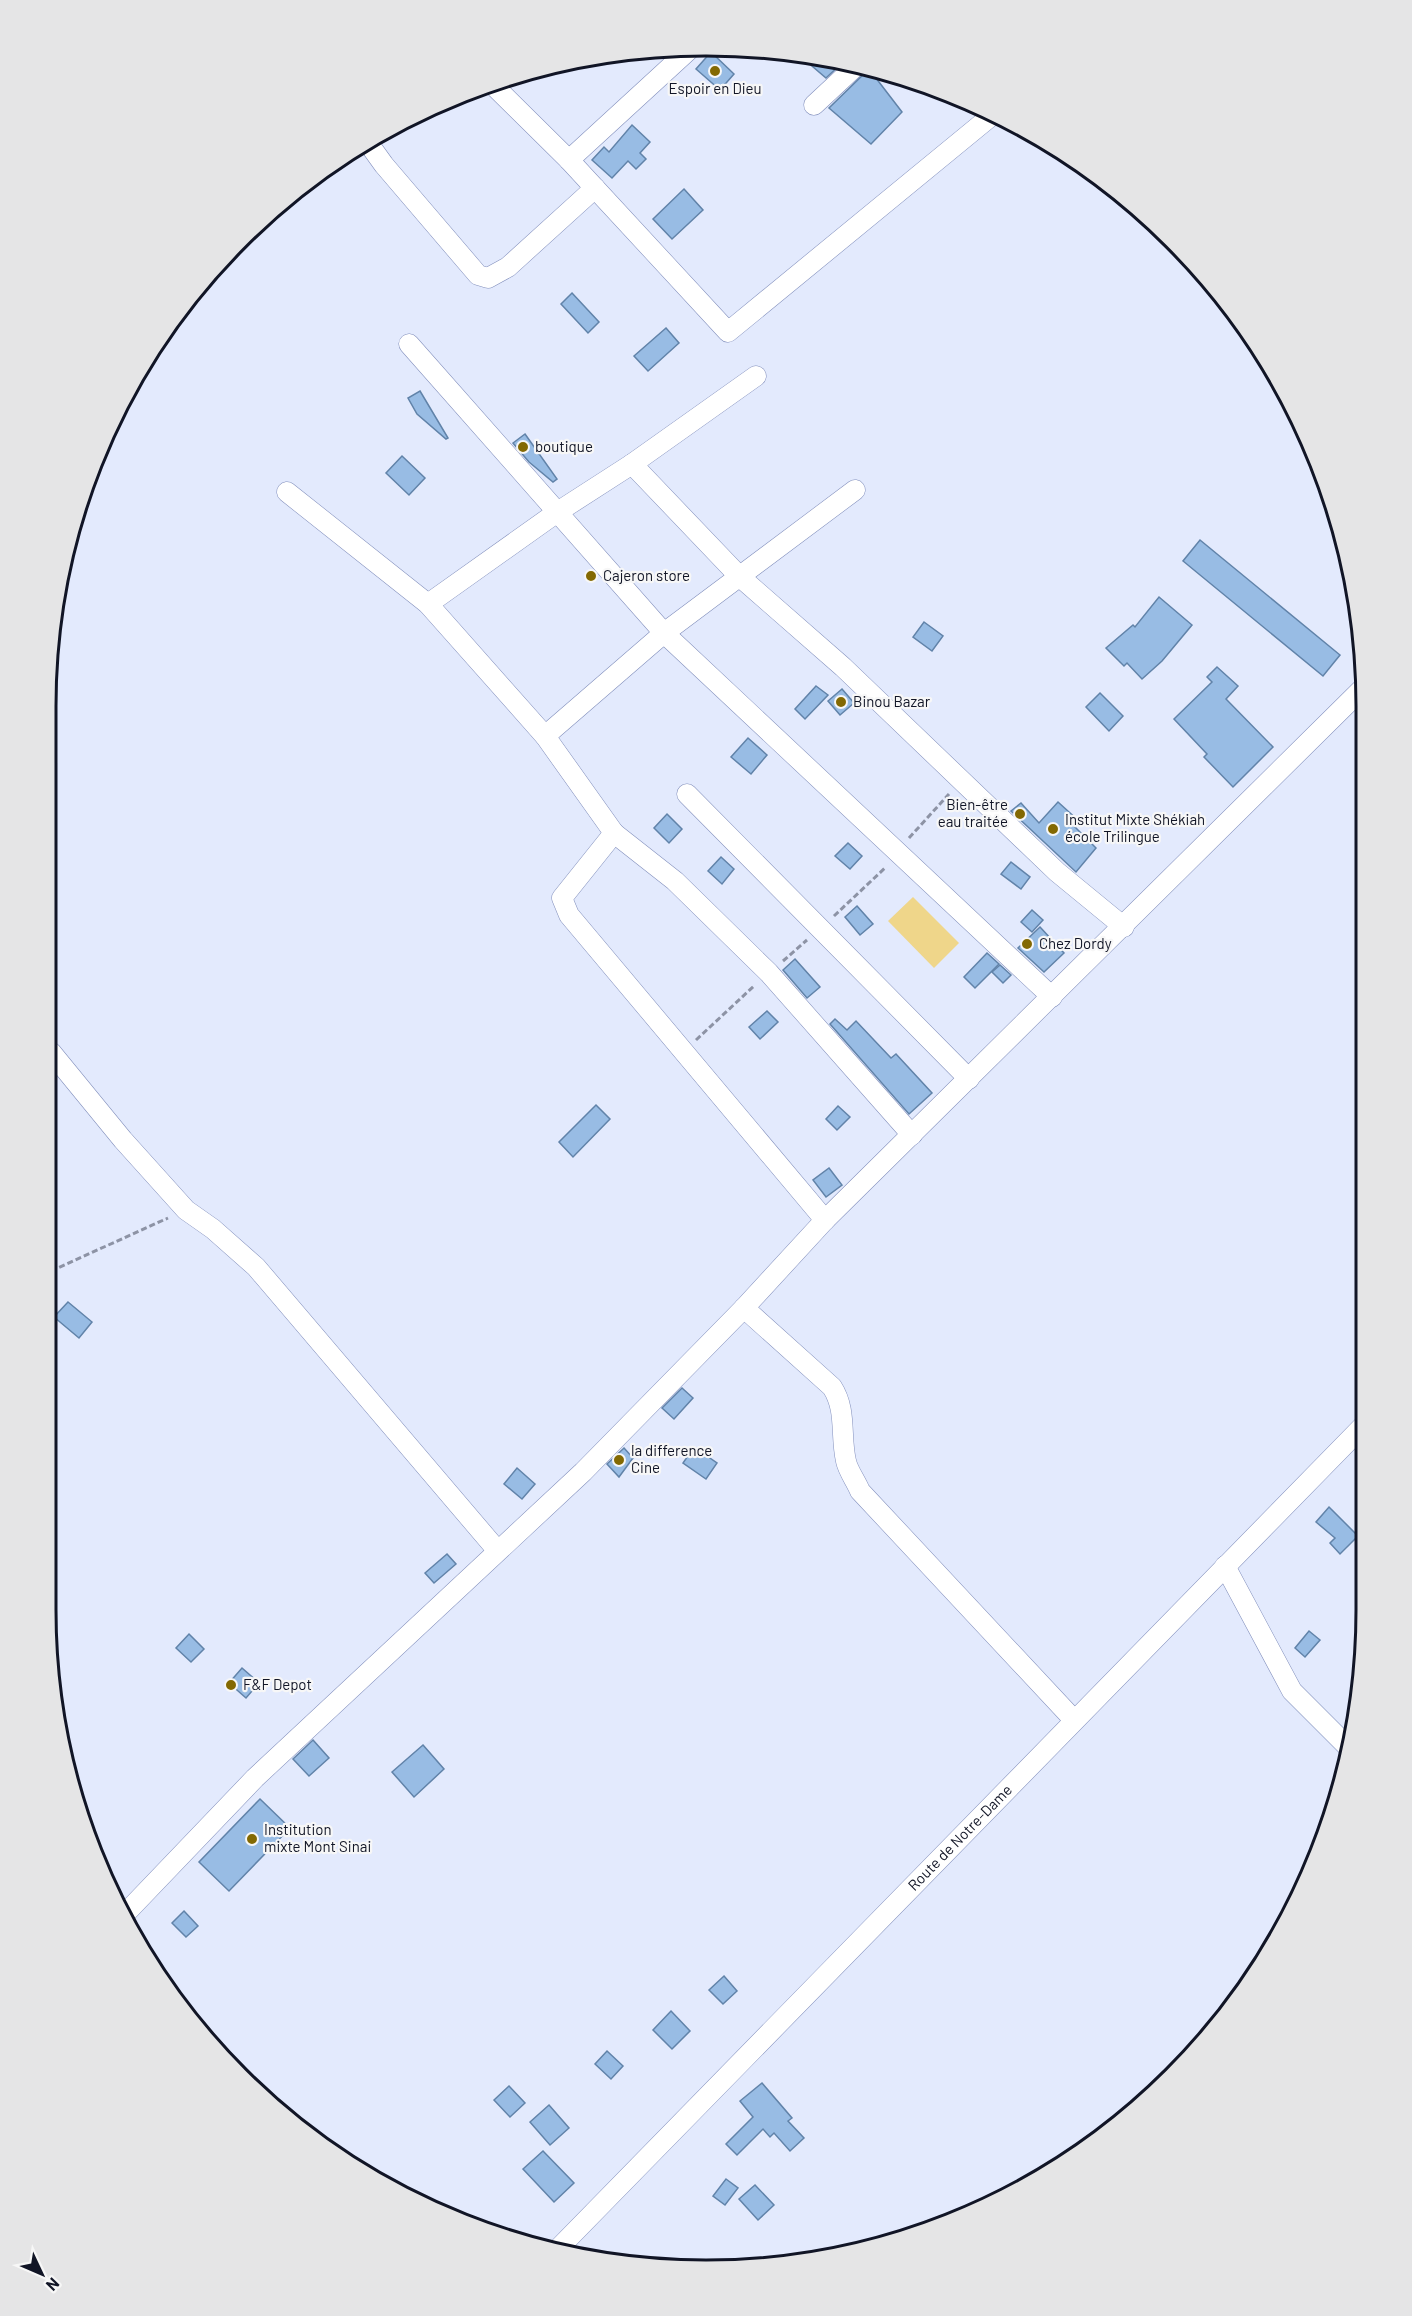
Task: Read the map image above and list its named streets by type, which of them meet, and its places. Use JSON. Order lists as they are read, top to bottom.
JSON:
{
  "streets": {
    "street": ["Route de Notre-Dame"]
  },
  "places": [
    "Espoir en Dieu",
    "boutique",
    "Cajeron store",
    "Binou Bazar",
    "Bien-être eau traitée",
    "Institut Mixte Shékiah école Trilingue",
    "Chez Dordy",
    "la difference Cine",
    "F&F Depot",
    "Institution mixte Mont Sinai"
  ],
  "north": "bottom right"
}
